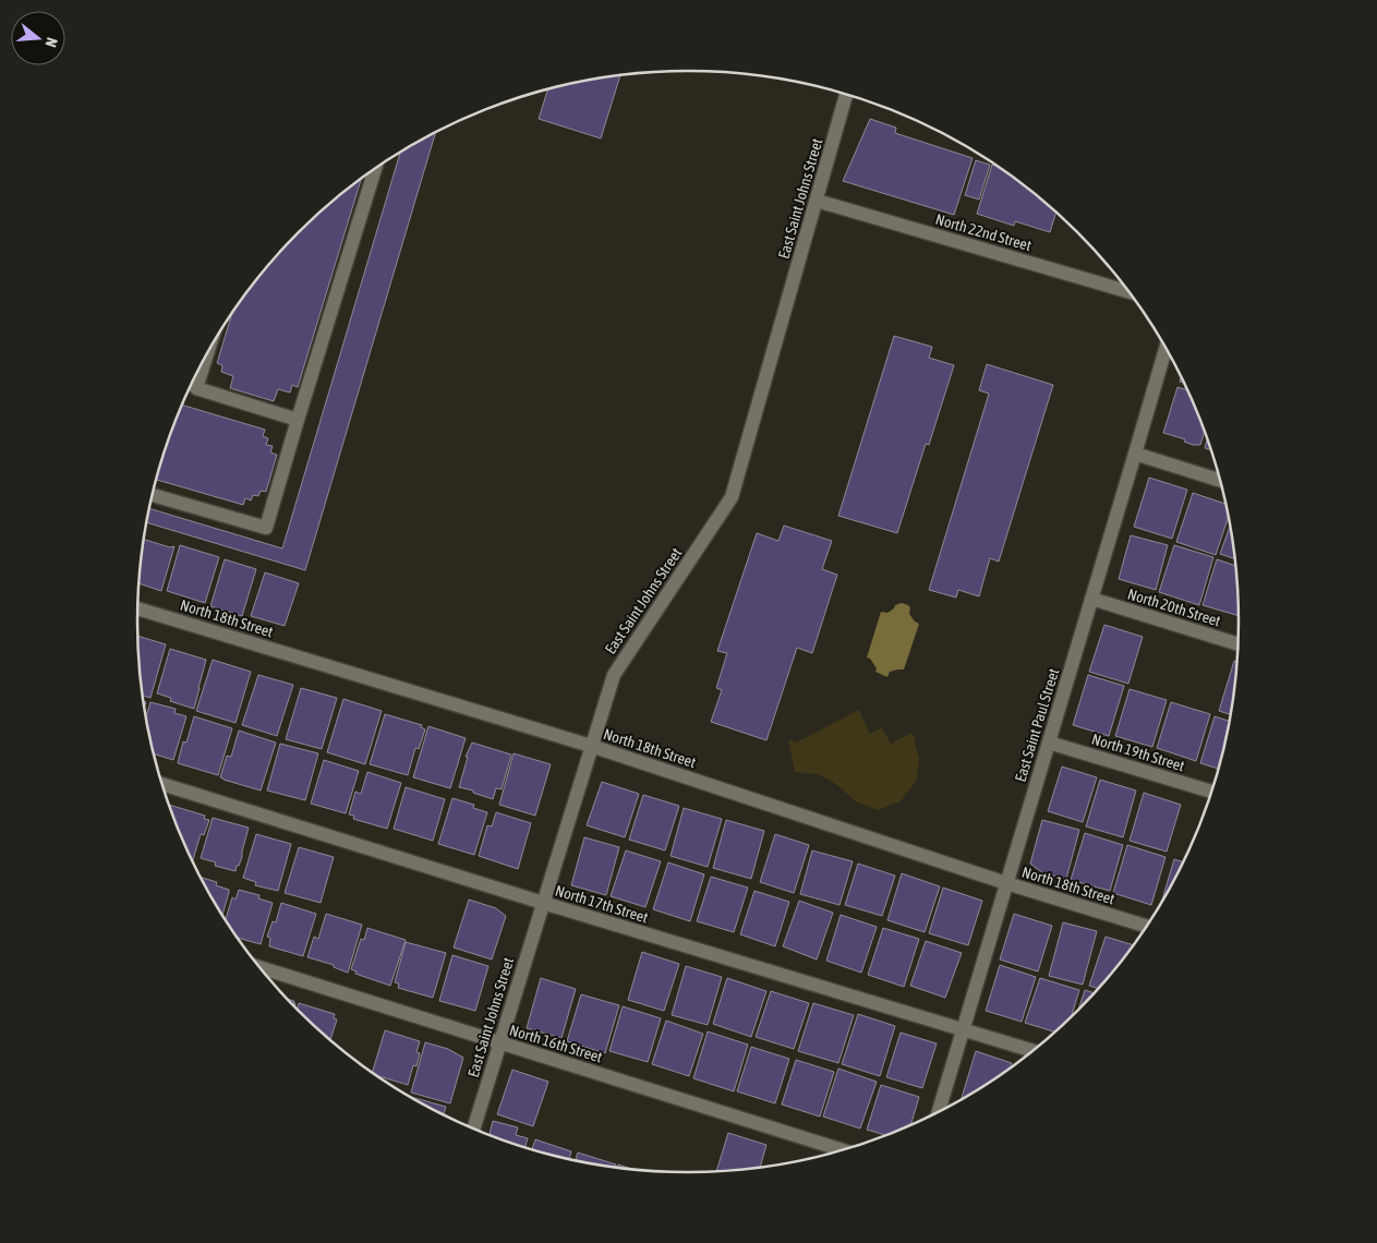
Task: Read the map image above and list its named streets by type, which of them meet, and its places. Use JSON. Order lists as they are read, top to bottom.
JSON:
{
  "streets": {
    "lane": [
      "East Saint Johns Street",
      "North 22nd Street",
      "North 20th Street",
      "North 18th Street",
      "East Saint Paul Street",
      "North 19th Street",
      "North 17th Street",
      "North 16th Street"
    ]
  },
  "crossings": [
    ["East Saint Johns Street", "North 22nd Street"],
    ["East Saint Johns Street", "North 18th Street"],
    ["East Saint Johns Street", "North 17th Street"],
    ["East Saint Johns Street", "North 16th Street"],
    ["North 20th Street", "East Saint Paul Street"],
    ["North 18th Street", "East Saint Paul Street"],
    ["East Saint Paul Street", "North 19th Street"],
    ["East Saint Paul Street", "North 17th Street"]
  ],
  "north": "right"
}
